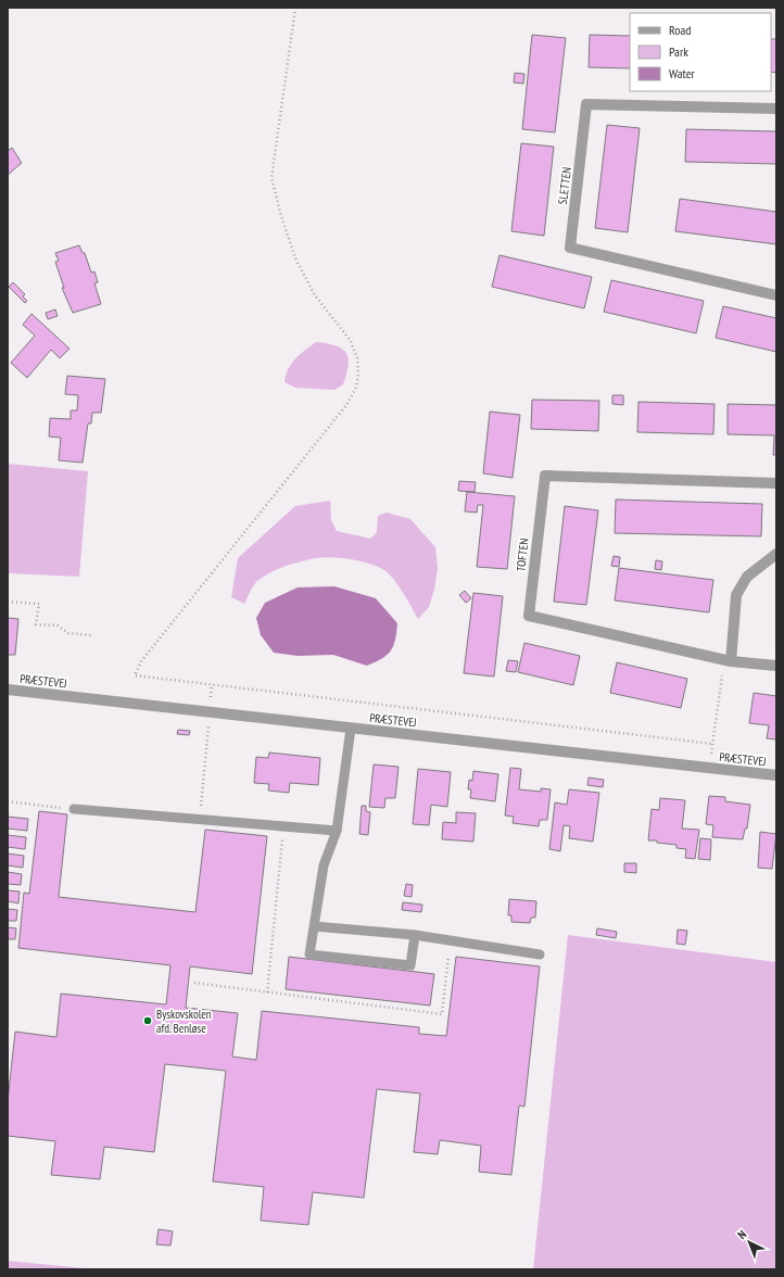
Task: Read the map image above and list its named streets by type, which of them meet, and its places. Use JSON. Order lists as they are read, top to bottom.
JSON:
{
  "streets": {
    "street": ["SLETTEN", "TOFTEN", "PRÆSTEVEJ"]
  },
  "places": ["Byskovskolen afd. Benløse"],
  "legend": ["Road", "Park", "Water"],
  "north": "top left"
}
